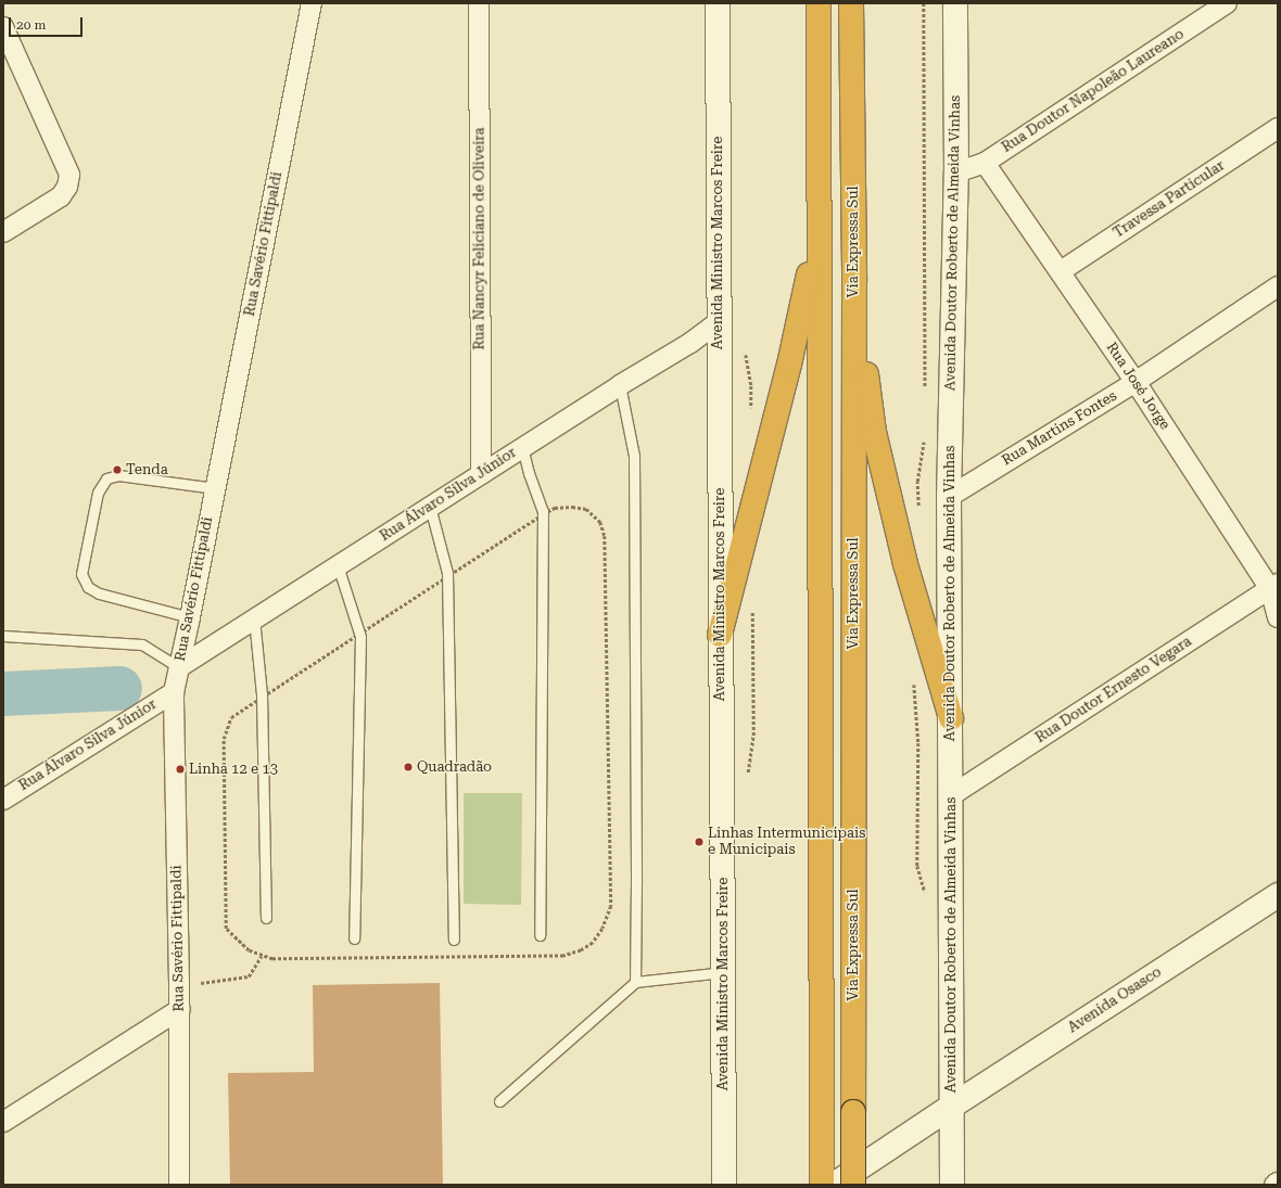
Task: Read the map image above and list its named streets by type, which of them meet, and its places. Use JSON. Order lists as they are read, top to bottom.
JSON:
{
  "streets": {
    "highway": ["Via Expressa Sul"],
    "main road": ["Avenida Ministro Marcos Freire", "Avenida Doutor Roberto de Almeida Vinhas", "Avenida Osasco"],
    "street": [
      "Rua Doutor Napoleão Laureano",
      "Travessa Particular",
      "Rua Nancyr Feliciano de Oliveira",
      "Rua Savério Fittipaldi",
      "Rua José Jorge",
      "Rua Martins Fontes",
      "Rua Álvaro Silva Júnior",
      "Rua Doutor Ernesto Vegara"
    ]
  },
  "crossings": [
    ["Rua Doutor Napoleão Laureano", "Avenida Doutor Roberto de Almeida Vinhas"],
    ["Rua Doutor Napoleão Laureano", "Rua José Jorge"],
    ["Travessa Particular", "Rua José Jorge"],
    ["Rua Nancyr Feliciano de Oliveira", "Rua Álvaro Silva Júnior"],
    ["Avenida Ministro Marcos Freire", "Rua Álvaro Silva Júnior"],
    ["Avenida Doutor Roberto de Almeida Vinhas", "Rua Martins Fontes"],
    ["Avenida Doutor Roberto de Almeida Vinhas", "Rua Doutor Ernesto Vegara"],
    ["Avenida Doutor Roberto de Almeida Vinhas", "Avenida Osasco"],
    ["Rua Savério Fittipaldi", "Rua Álvaro Silva Júnior"],
    ["Rua José Jorge", "Rua Martins Fontes"],
    ["Rua José Jorge", "Rua Doutor Ernesto Vegara"]
  ],
  "places": [
    "Tenda",
    "Quadradão",
    "Linha 12 e 13",
    "Linhas Intermunicipais e Municipais"
  ],
  "scale_bar": "20 m"
}
